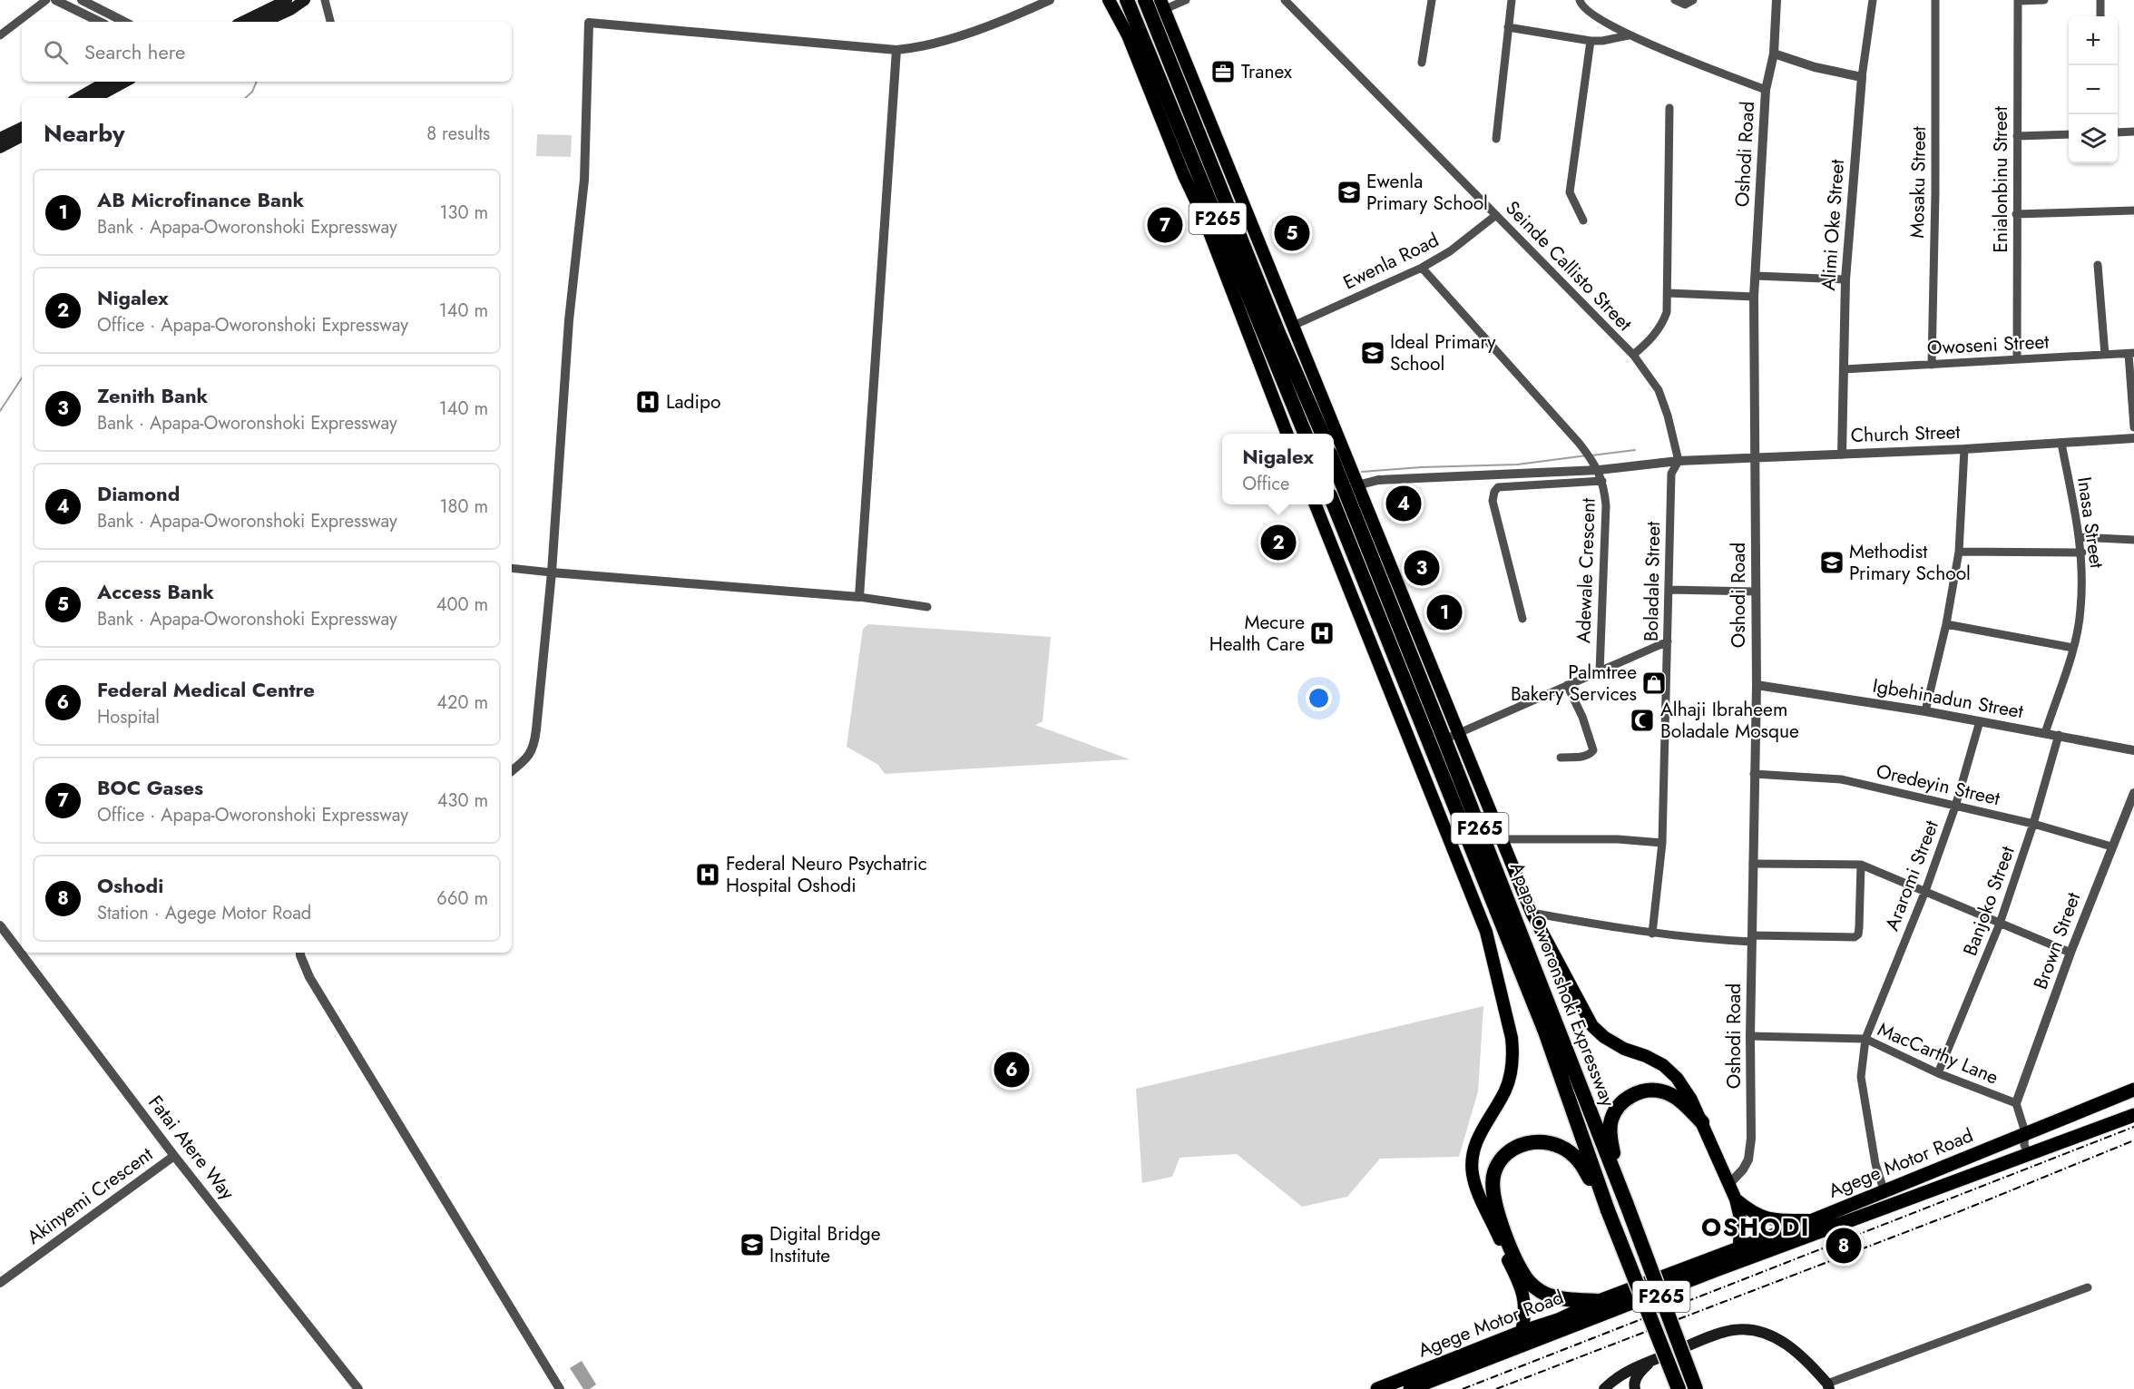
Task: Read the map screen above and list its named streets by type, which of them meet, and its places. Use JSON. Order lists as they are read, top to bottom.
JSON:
{
  "streets": {
    "highway": ["F265", "Apapa-Oworonshoki Expressway", "Agege Motor Road"],
    "street": [
      "Oshodi Road",
      "Enialonbinu Street",
      "Mosaku Street",
      "Alimi Oke Street",
      "Ewenla Road",
      "Seinde Callisto Street",
      "Owoseni Street",
      "Church Street",
      "Inasa Street",
      "Adewale Crescent",
      "Boladale Street",
      "Igbehinadun Street",
      "Oredeyin Street",
      "Araromi Street",
      "Banjoko Street",
      "Brown Street",
      "MacCarthy Lane",
      "Fatai Atere Way",
      "Akinyemi Crescent"
    ]
  },
  "crossings": [
    ["Oshodi Road", "Church Street"],
    ["Oshodi Road", "Igbehinadun Street"],
    ["Oshodi Road", "Oredeyin Street"],
    ["Oshodi Road", "Apapa-Oworonshoki Expressway"],
    ["Oshodi Road", "MacCarthy Lane"],
    ["Enialonbinu Street", "Owoseni Street"],
    ["Mosaku Street", "Owoseni Street"],
    ["Alimi Oke Street", "Owoseni Street"],
    ["Alimi Oke Street", "Church Street"],
    ["Ewenla Road", "Seinde Callisto Street"],
    ["Ewenla Road", "Adewale Crescent"],
    ["Ewenla Road", "Apapa-Oworonshoki Expressway"],
    ["Seinde Callisto Street", "Church Street"],
    ["Seinde Callisto Street", "Boladale Street"],
    ["Church Street", "Inasa Street"],
    ["Church Street", "Adewale Crescent"],
    ["Church Street", "Boladale Street"],
    ["Church Street", "Apapa-Oworonshoki Expressway"],
    ["Inasa Street", "Igbehinadun Street"],
    ["Igbehinadun Street", "Araromi Street"],
    ["Igbehinadun Street", "Banjoko Street"],
    ["Oredeyin Street", "Araromi Street"],
    ["Oredeyin Street", "Banjoko Street"],
    ["Oredeyin Street", "Brown Street"],
    ["Araromi Street", "MacCarthy Lane"],
    ["Araromi Street", "Agege Motor Road"],
    ["Banjoko Street", "MacCarthy Lane"],
    ["Brown Street", "MacCarthy Lane"],
    ["Apapa-Oworonshoki Expressway", "Agege Motor Road"],
    ["MacCarthy Lane", "Agege Motor Road"],
    ["Fatai Atere Way", "Akinyemi Crescent"]
  ],
  "districts": ["OSHODI"],
  "places": {
    "office": ["Tranex"],
    "school or university": [
      "Ewenla Primary School",
      "Ideal Primary School",
      "Methodist Primary School",
      "Digital Bridge Institute"
    ],
    "hospital": ["Ladipo", "Mecure Health Care", "Federal Neuro Psychatric Hospital Oshodi"],
    "shop": ["Palmtree Bakery Services"],
    "mosque": ["Alhaji Ibraheem Boladale Mosque"]
  },
  "page": {
    "map_buttons": ["+", "−"],
    "search": "Search here",
    "heading": ["Nearby", "8 results"],
    "list": [
      {
        "mark": "1",
        "name": "AB Microfinance Bank",
        "note": "Bank · Apapa-Oworonshoki Expressway",
        "value": "130 m"
      },
      {
        "mark": "2",
        "name": "Nigalex",
        "note": "Office · Apapa-Oworonshoki Expressway",
        "value": "140 m"
      },
      {
        "mark": "3",
        "name": "Zenith Bank",
        "note": "Bank · Apapa-Oworonshoki Expressway",
        "value": "140 m"
      },
      {
        "mark": "4",
        "name": "Diamond",
        "note": "Bank · Apapa-Oworonshoki Expressway",
        "value": "180 m"
      },
      {
        "mark": "5",
        "name": "Access Bank",
        "note": "Bank · Apapa-Oworonshoki Expressway",
        "value": "400 m"
      },
      {
        "mark": "6",
        "name": "Federal Medical Centre",
        "note": "Hospital",
        "value": "420 m"
      },
      {
        "mark": "7",
        "name": "BOC Gases",
        "note": "Office · Apapa-Oworonshoki Expressway",
        "value": "430 m"
      },
      {
        "mark": "8",
        "name": "Oshodi",
        "note": "Station · Agege Motor Road",
        "value": "660 m"
      }
    ],
    "pins": [
      "7",
      "5",
      "4",
      "2",
      "3",
      "1",
      "6",
      "8"
    ],
    "popup": ["Nigalex", "Office"]
  }
}
